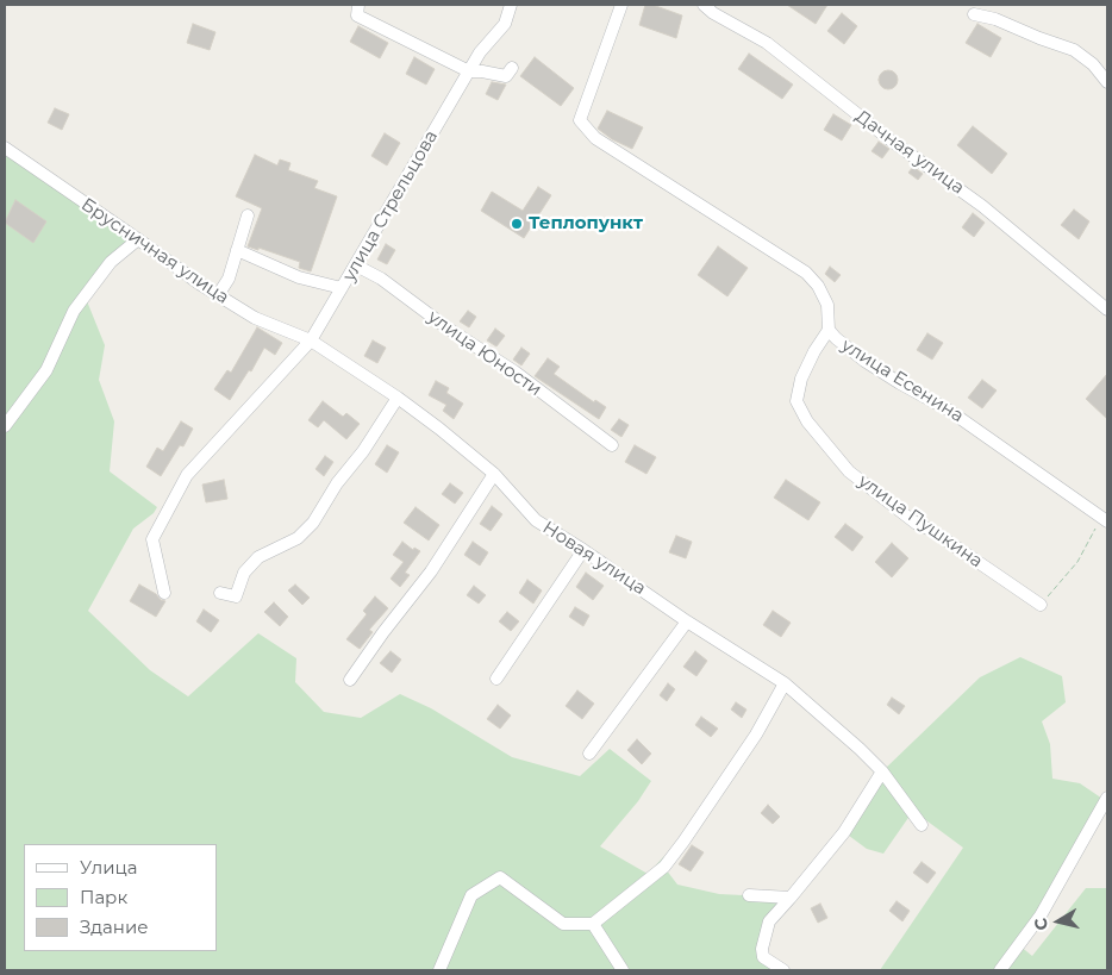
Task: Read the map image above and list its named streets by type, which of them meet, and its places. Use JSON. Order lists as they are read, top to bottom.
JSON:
{
  "streets": {
    "street": [
      "Дачная улица",
      "улица Стрельцова",
      "Брусничная улица",
      "улица Юности",
      "улица Есенина",
      "улица Пушкина",
      "Новая улица"
    ]
  },
  "crossings": [
    ["улица Стрельцова", "Брусничная улица"],
    ["улица Стрельцова", "улица Юности"],
    ["улица Стрельцова", "Новая улица"],
    ["Брусничная улица", "Новая улица"],
    ["улица Есенина", "улица Пушкина"]
  ],
  "places": ["Теплопункт"],
  "legend": ["Улица", "Парк", "Здание"],
  "north": "left"
}
